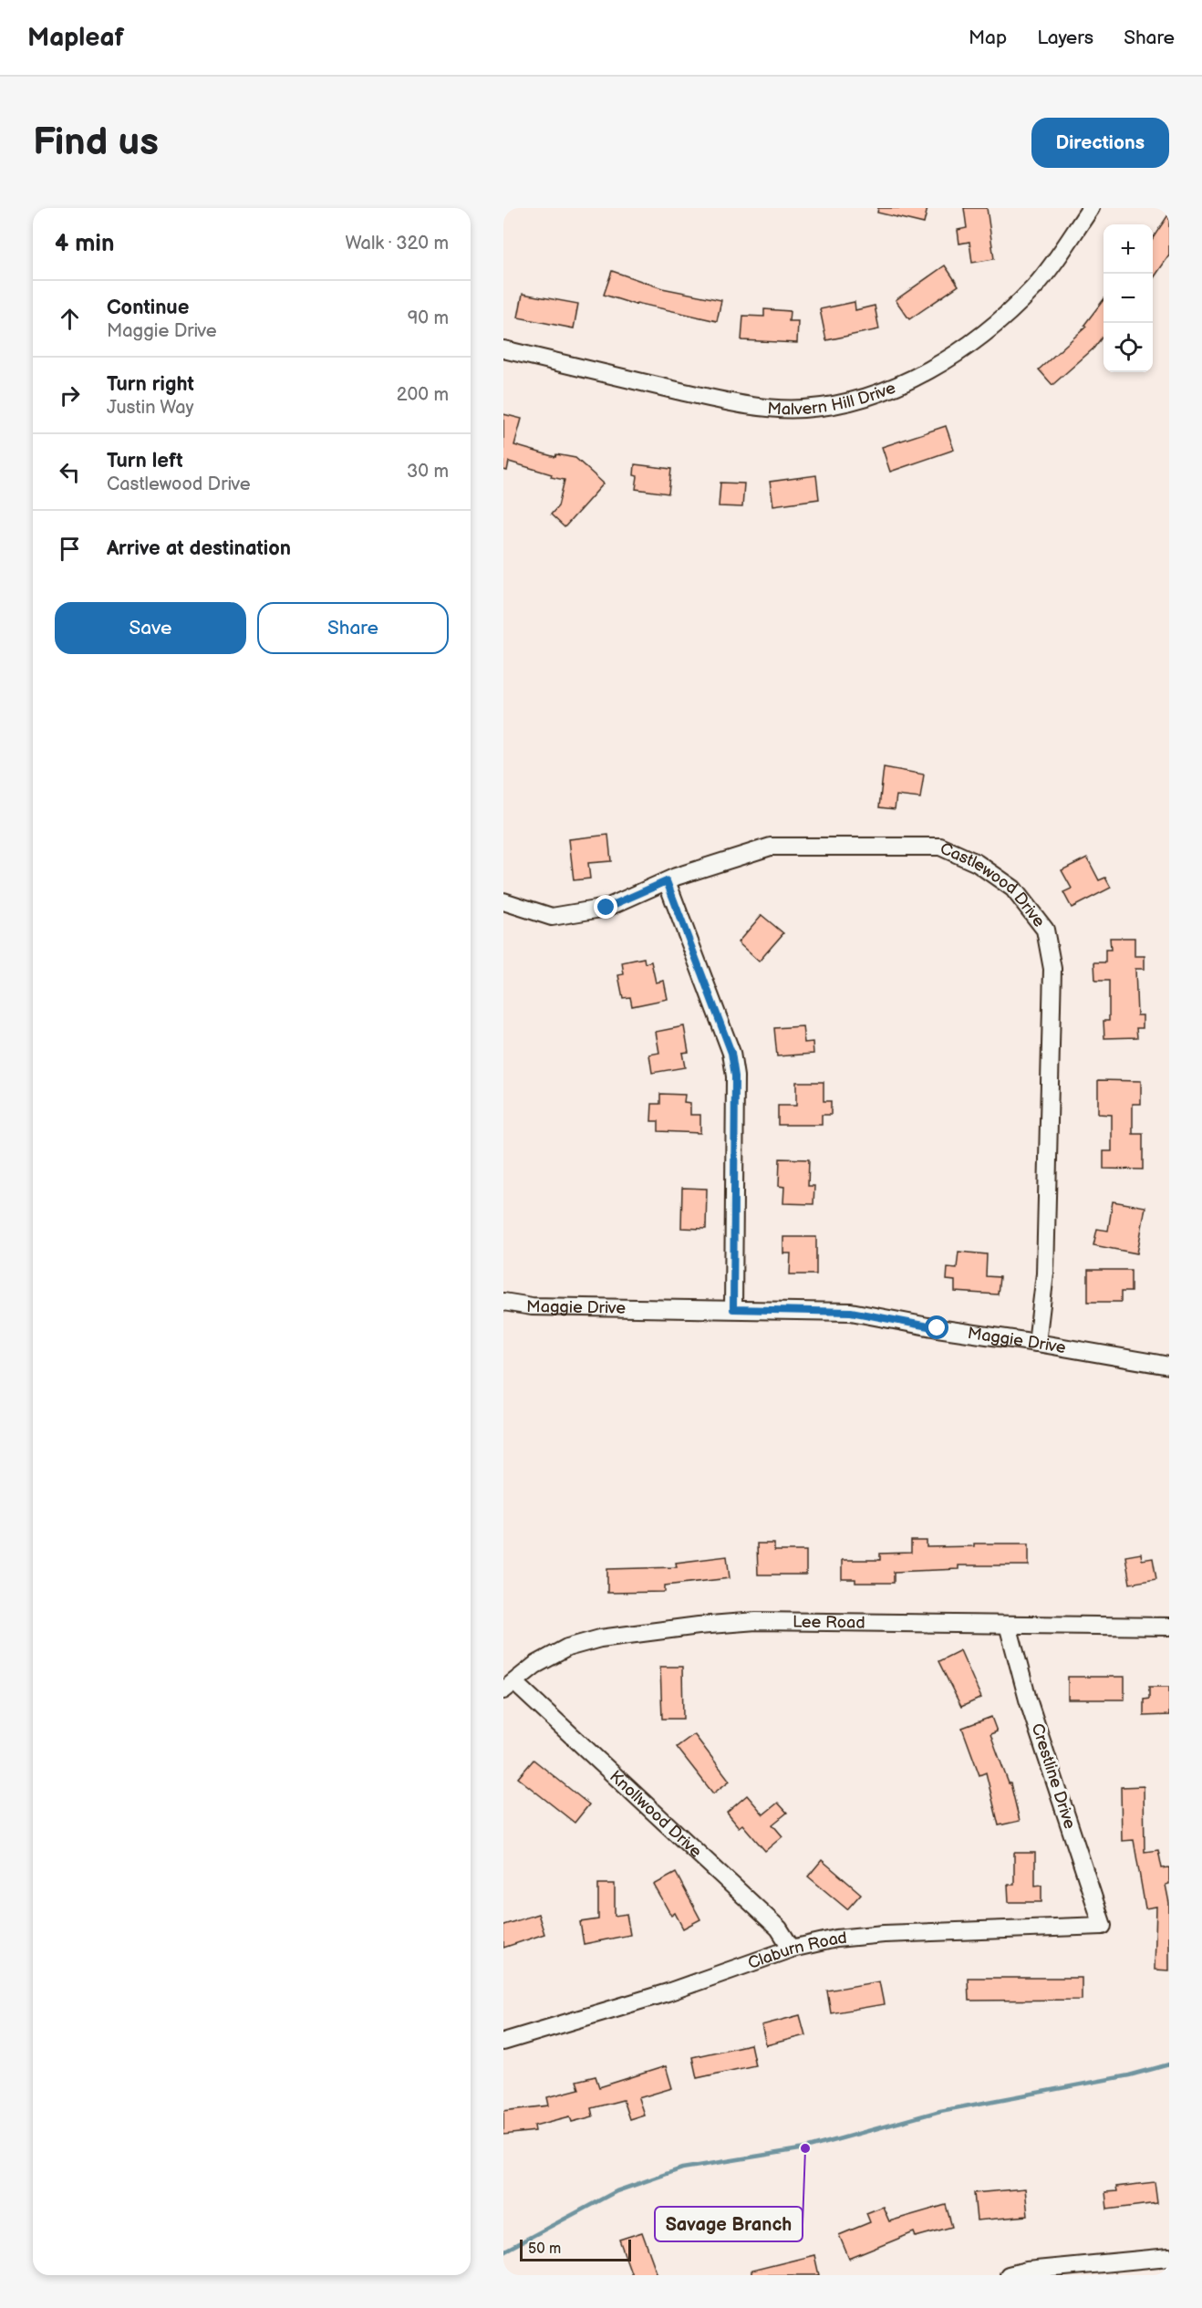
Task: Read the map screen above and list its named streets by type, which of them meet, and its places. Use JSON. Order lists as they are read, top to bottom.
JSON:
{
  "streets": {
    "street": [
      "Malvern Hill Drive",
      "Castlewood Drive",
      "Maggie Drive",
      "Lee Road",
      "Crestline Drive",
      "Knollwood Drive",
      "Claburn Road"
    ]
  },
  "crossings": [
    ["Castlewood Drive", "Maggie Drive"],
    ["Lee Road", "Crestline Drive"],
    ["Lee Road", "Knollwood Drive"],
    ["Crestline Drive", "Claburn Road"],
    ["Knollwood Drive", "Claburn Road"]
  ],
  "places": ["Savage Branch"],
  "scale_bar": "50 m",
  "page": {
    "header": "Mapleaf",
    "nav": ["Map", "Layers", "Share"],
    "buttons": [
      "Directions",
      ["Save", "Share"]
    ],
    "title": "Find us",
    "heading": ["4 min", "Walk · 320 m"],
    "map_buttons": ["+", "−"],
    "list": [
      ["Continue", "Maggie Drive", "90 m"],
      ["Turn right", "Justin Way", "200 m"],
      ["Turn left", "Castlewood Drive", "30 m"],
      "Arrive at destination"
    ],
    "scale": "50 m"
  }
}
